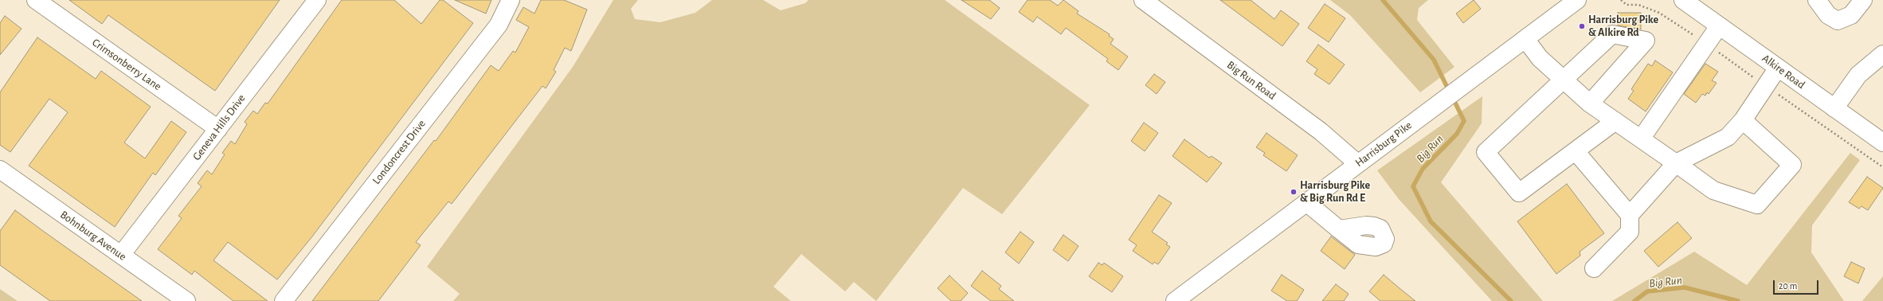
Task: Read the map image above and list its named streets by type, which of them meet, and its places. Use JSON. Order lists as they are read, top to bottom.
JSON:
{
  "streets": {
    "street": [
      "Crimsonberry Lane",
      "Alkire Road",
      "Big Run Road",
      "Geneva Hills Drive",
      "Harrisburg Pike",
      "Londoncrest Drive",
      "Bohnburg Avenue"
    ]
  },
  "crossings": [
    ["Crimsonberry Lane", "Geneva Hills Drive"],
    ["Big Run Road", "Harrisburg Pike"],
    ["Geneva Hills Drive", "Bohnburg Avenue"]
  ],
  "water": ["Big Run"],
  "places": ["Harrisburg Pike & Alkire Rd", "Harrisburg Pike & Big Run Rd E"],
  "scale_bar": "20 m"
}
